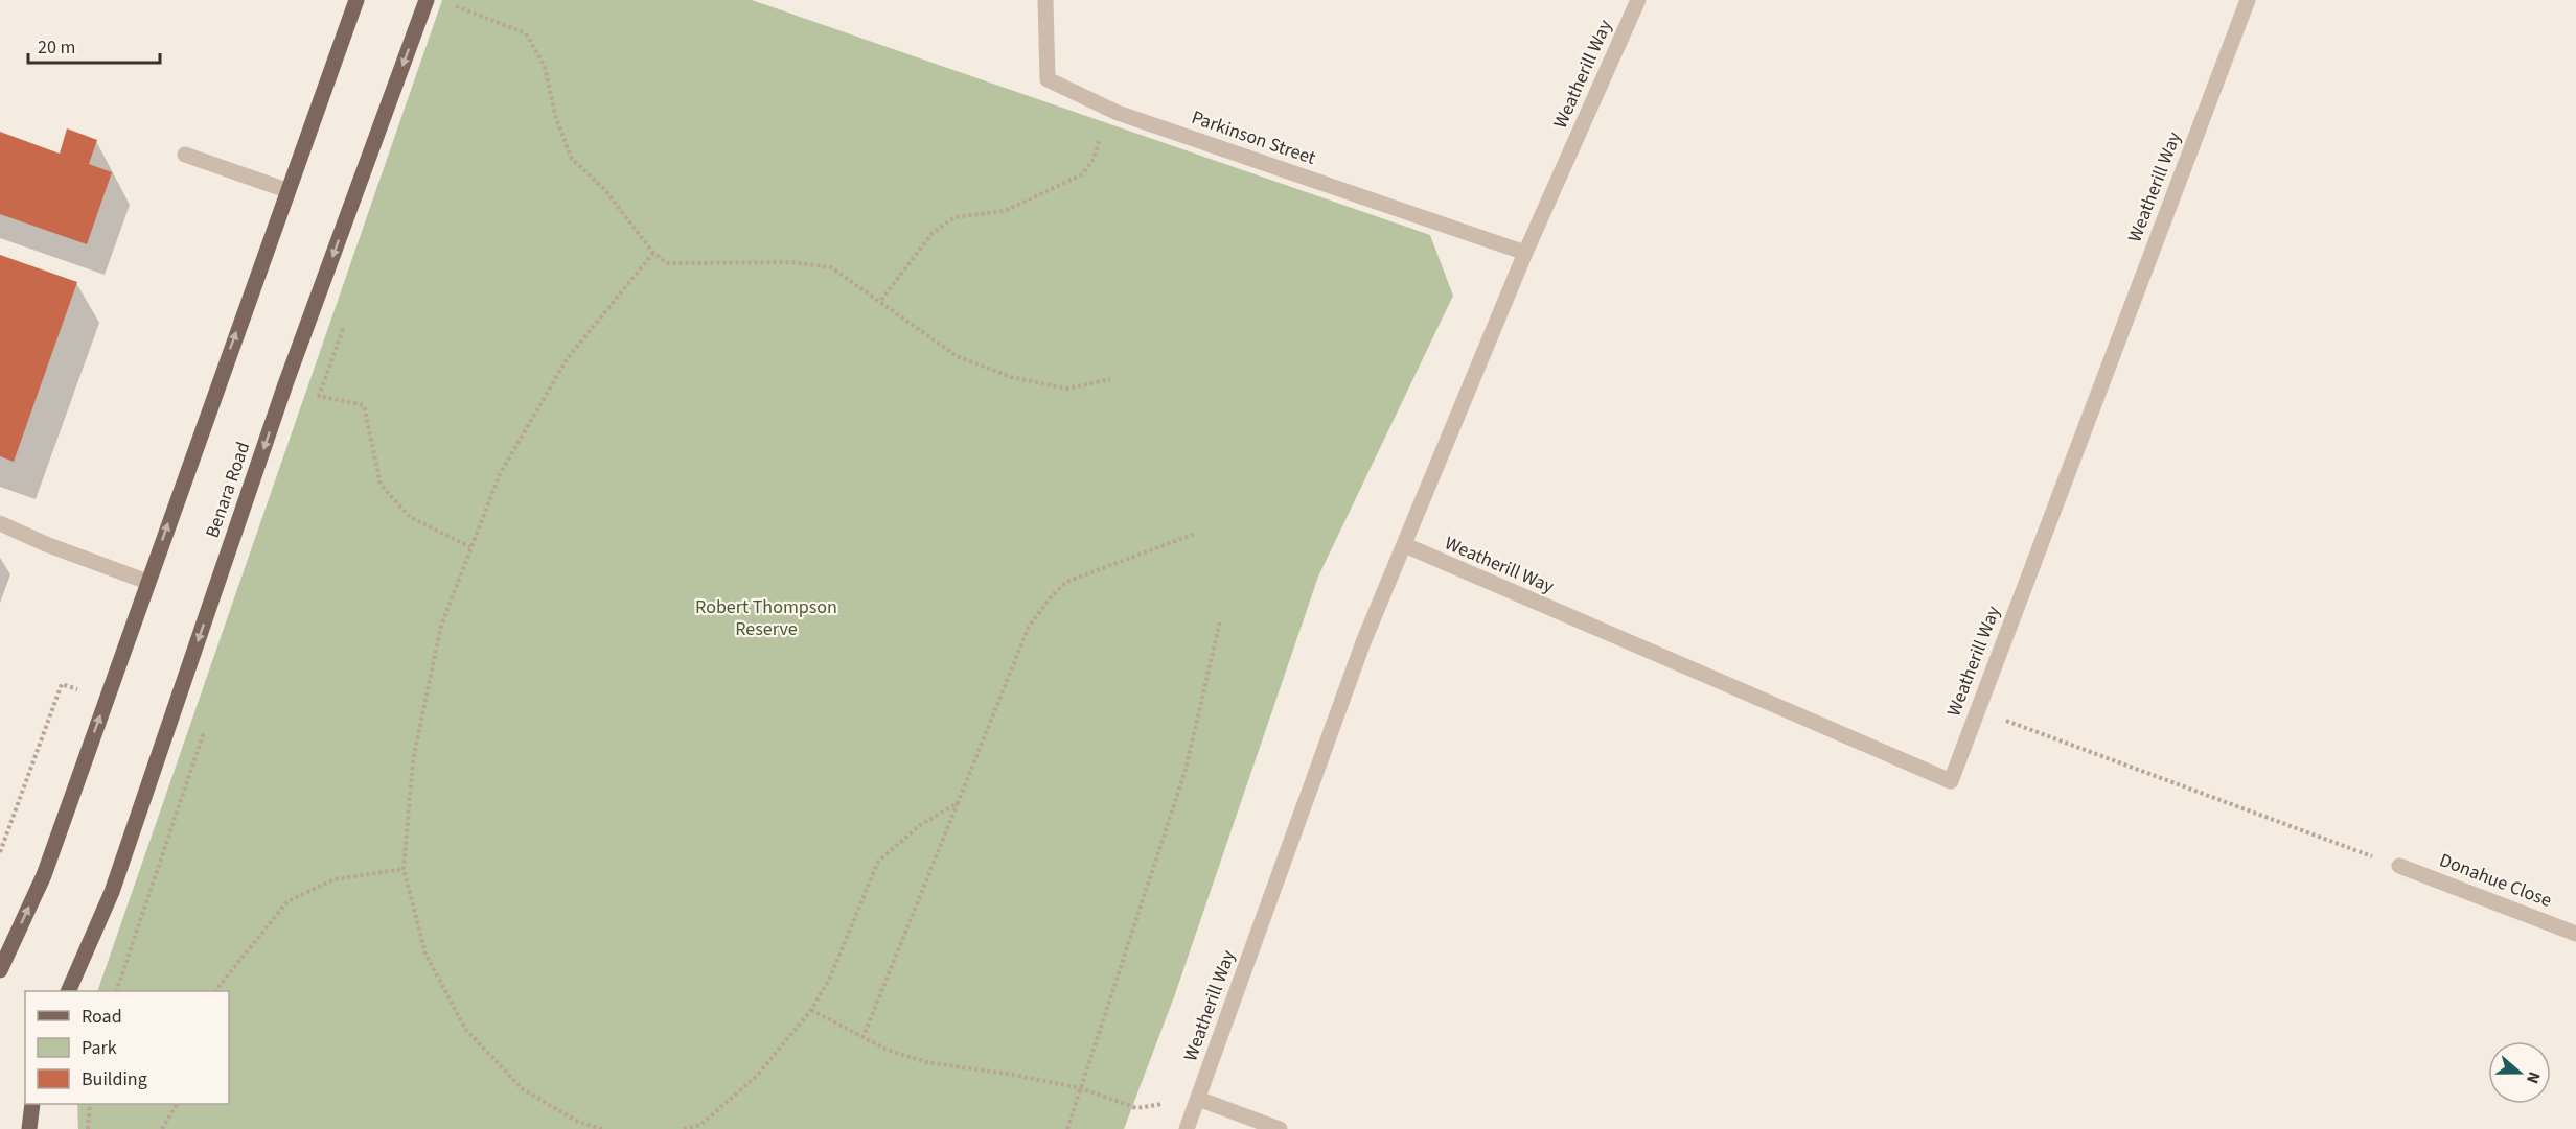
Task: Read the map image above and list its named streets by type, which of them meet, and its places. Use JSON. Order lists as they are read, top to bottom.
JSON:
{
  "streets": {
    "main road": ["Benara Road"],
    "street": ["Weatherill Way", "Parkinson Street", "Donahue Close"]
  },
  "crossings": [
    ["Weatherill Way", "Parkinson Street"]
  ],
  "parks": ["Robert Thompson Reserve"],
  "legend": ["Road", "Park", "Building"],
  "scale_bar": "20 m",
  "north": "right"
}
